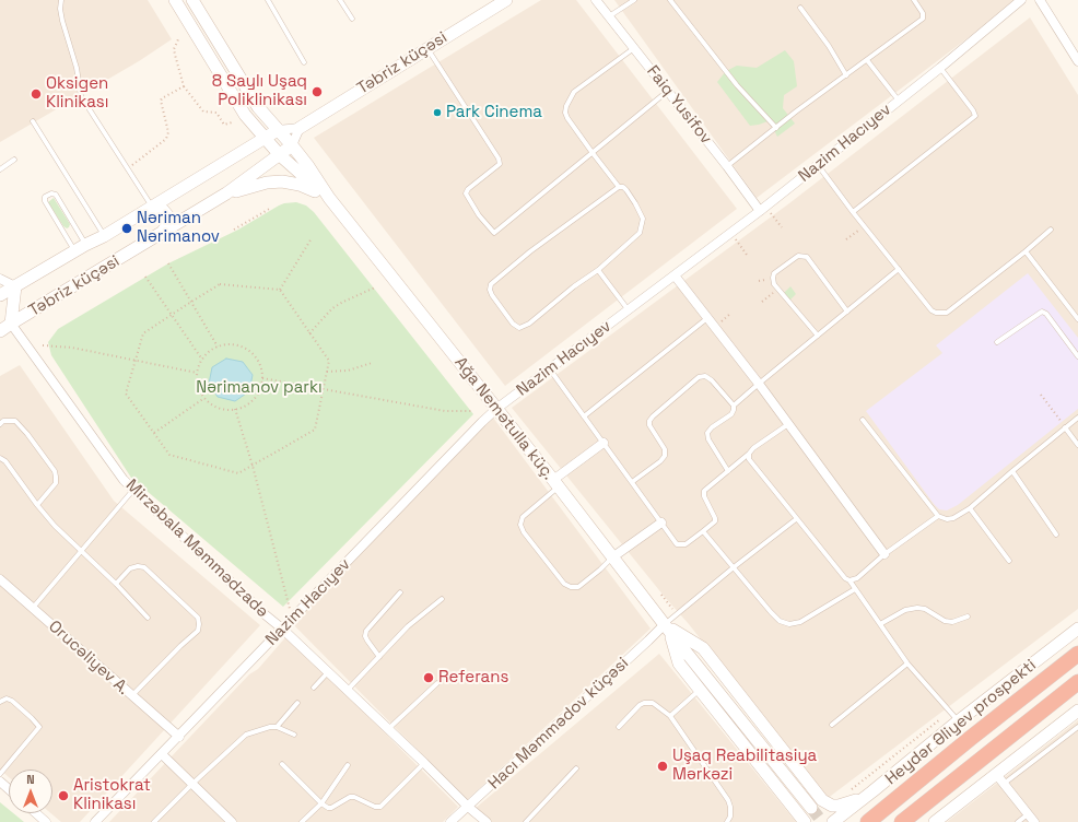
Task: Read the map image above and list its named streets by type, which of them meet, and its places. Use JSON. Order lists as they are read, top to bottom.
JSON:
{
  "streets": {
    "highway": ["Heydər Əliyev prospekti"],
    "main road": ["Təbriz küçəsi", "Ağa Nemətulla küç."],
    "street": [
      "Faiq Yusifov",
      "Nazim Hacıyev",
      "Mirzəbala Məmmədzadə",
      "Orucəliyev A.",
      "Hacı Məmmədov küçəsi"
    ]
  },
  "crossings": [
    ["Təbriz küçəsi", "Mirzəbala Məmmədzadə"],
    ["Faiq Yusifov", "Nazim Hacıyev"],
    ["Nazim Hacıyev", "Ağa Nemətulla küç."],
    ["Nazim Hacıyev", "Mirzəbala Məmmədzadə"],
    ["Nazim Hacıyev", "Orucəliyev A."],
    ["Ağa Nemətulla küç.", "Hacı Məmmədov küçəsi"],
    ["Mirzəbala Məmmədzadə", "Hacı Məmmədov küçəsi"]
  ],
  "parks": ["Nərimanov parkı"],
  "places": [
    "8 Saylı Uşaq Poliklinikası",
    "Oksigen Klinikası",
    "Park Cinema",
    "Nəriman Nərimanov",
    "Referans",
    "Uşaq Reabilitasiya Mərkəzi",
    "Aristokrat Klinikası"
  ],
  "north": "top"
}
